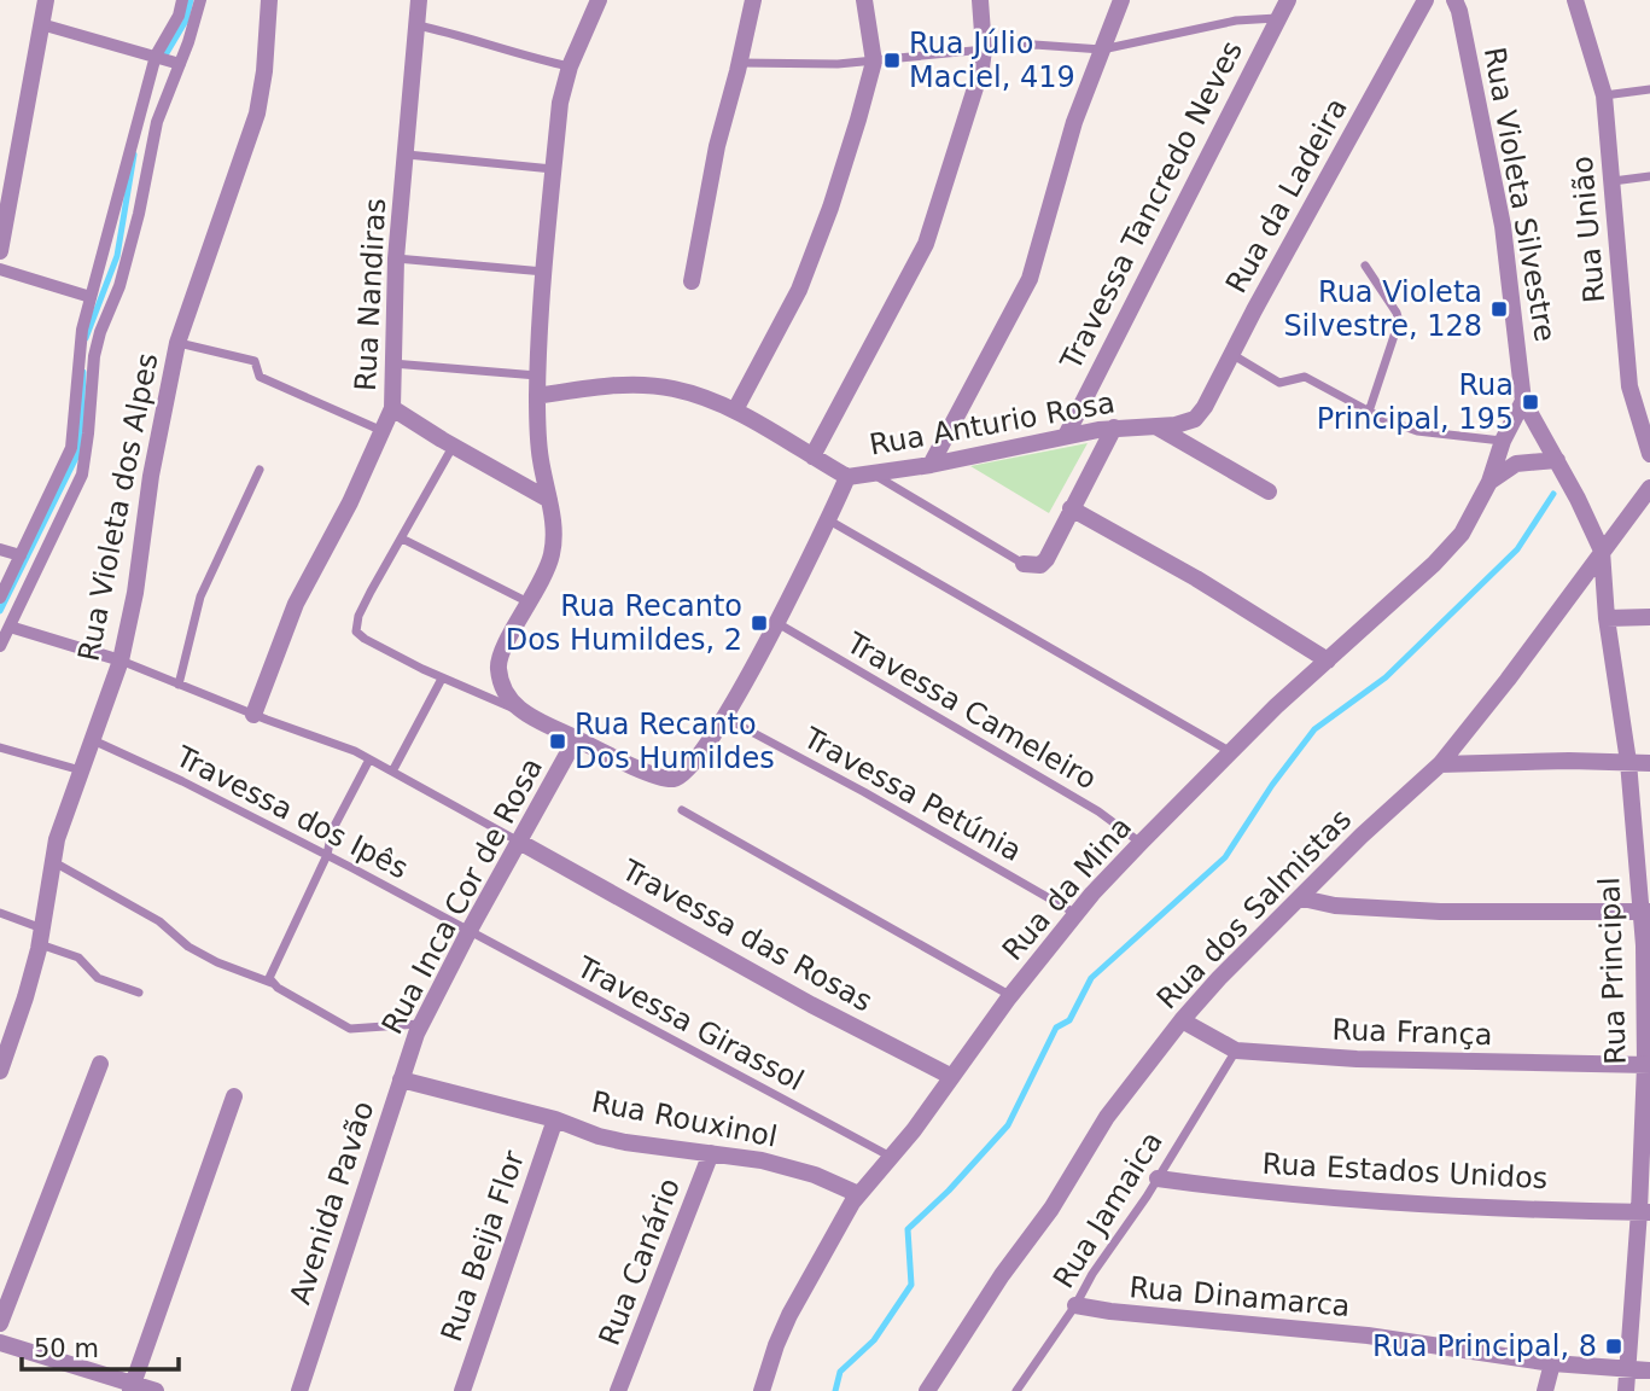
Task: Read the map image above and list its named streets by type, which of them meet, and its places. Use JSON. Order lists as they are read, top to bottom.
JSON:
{
  "streets": {
    "street": [
      "Rua Violeta Silvestre",
      "Rua da Ladeira",
      "Travessa Tancredo Neves",
      "Rua União",
      "Rua Nandiras",
      "Rua Anturio Rosa",
      "Rua Violeta dos Alpes",
      "Rua da Mina",
      "Rua Inca Cor de Rosa",
      "Rua dos Salmistas",
      "Travessa das Rosas",
      "Rua Principal",
      "Rua França",
      "Rua Rouxinol",
      "Rua Estados Unidos",
      "Avenida Pavão",
      "Rua Beija Flor",
      "Rua Canário",
      "Rua Dinamarca"
    ],
    "lane": [
      "Travessa Cameleiro",
      "Travessa Petúnia",
      "Travessa dos Ipês",
      "Travessa Girassol",
      "Rua Jamaica"
    ]
  },
  "crossings": [
    ["Rua Violeta Silvestre", "Rua da Mina"],
    ["Rua Violeta Silvestre", "Rua dos Salmistas"],
    ["Rua Violeta Silvestre", "Rua Principal"],
    ["Rua da Ladeira", "Rua Anturio Rosa"],
    ["Travessa Tancredo Neves", "Rua Anturio Rosa"],
    ["Rua Violeta dos Alpes", "Travessa dos Ipês"],
    ["Travessa Cameleiro", "Rua da Mina"],
    ["Travessa Petúnia", "Rua da Mina"],
    ["Travessa dos Ipês", "Rua Inca Cor de Rosa"],
    ["Travessa dos Ipês", "Travessa Girassol"],
    ["Rua da Mina", "Travessa das Rosas"],
    ["Rua da Mina", "Travessa Girassol"],
    ["Rua da Mina", "Rua Rouxinol"],
    ["Rua Inca Cor de Rosa", "Travessa das Rosas"],
    ["Rua Inca Cor de Rosa", "Travessa Girassol"],
    ["Rua Inca Cor de Rosa", "Rua Rouxinol"],
    ["Rua Inca Cor de Rosa", "Avenida Pavão"],
    ["Rua dos Salmistas", "Rua Principal"],
    ["Rua dos Salmistas", "Rua França"],
    ["Rua Principal", "Rua França"],
    ["Rua Principal", "Rua Estados Unidos"],
    ["Rua Principal", "Rua Dinamarca"],
    ["Rua França", "Rua Jamaica"],
    ["Rua Rouxinol", "Avenida Pavão"],
    ["Rua Rouxinol", "Rua Beija Flor"],
    ["Rua Rouxinol", "Rua Canário"],
    ["Rua Estados Unidos", "Rua Jamaica"],
    ["Rua Jamaica", "Rua Dinamarca"]
  ],
  "places": {
    "transit": [
      "Rua Júlio Maciel, 419",
      "Rua Violeta Silvestre, 128",
      "Rua Principal, 195",
      "Rua Recanto Dos Humildes, 2",
      "Rua Recanto Dos Humildes",
      "Rua Principal, 8"
    ]
  },
  "scale_bar": "50 m"
}
